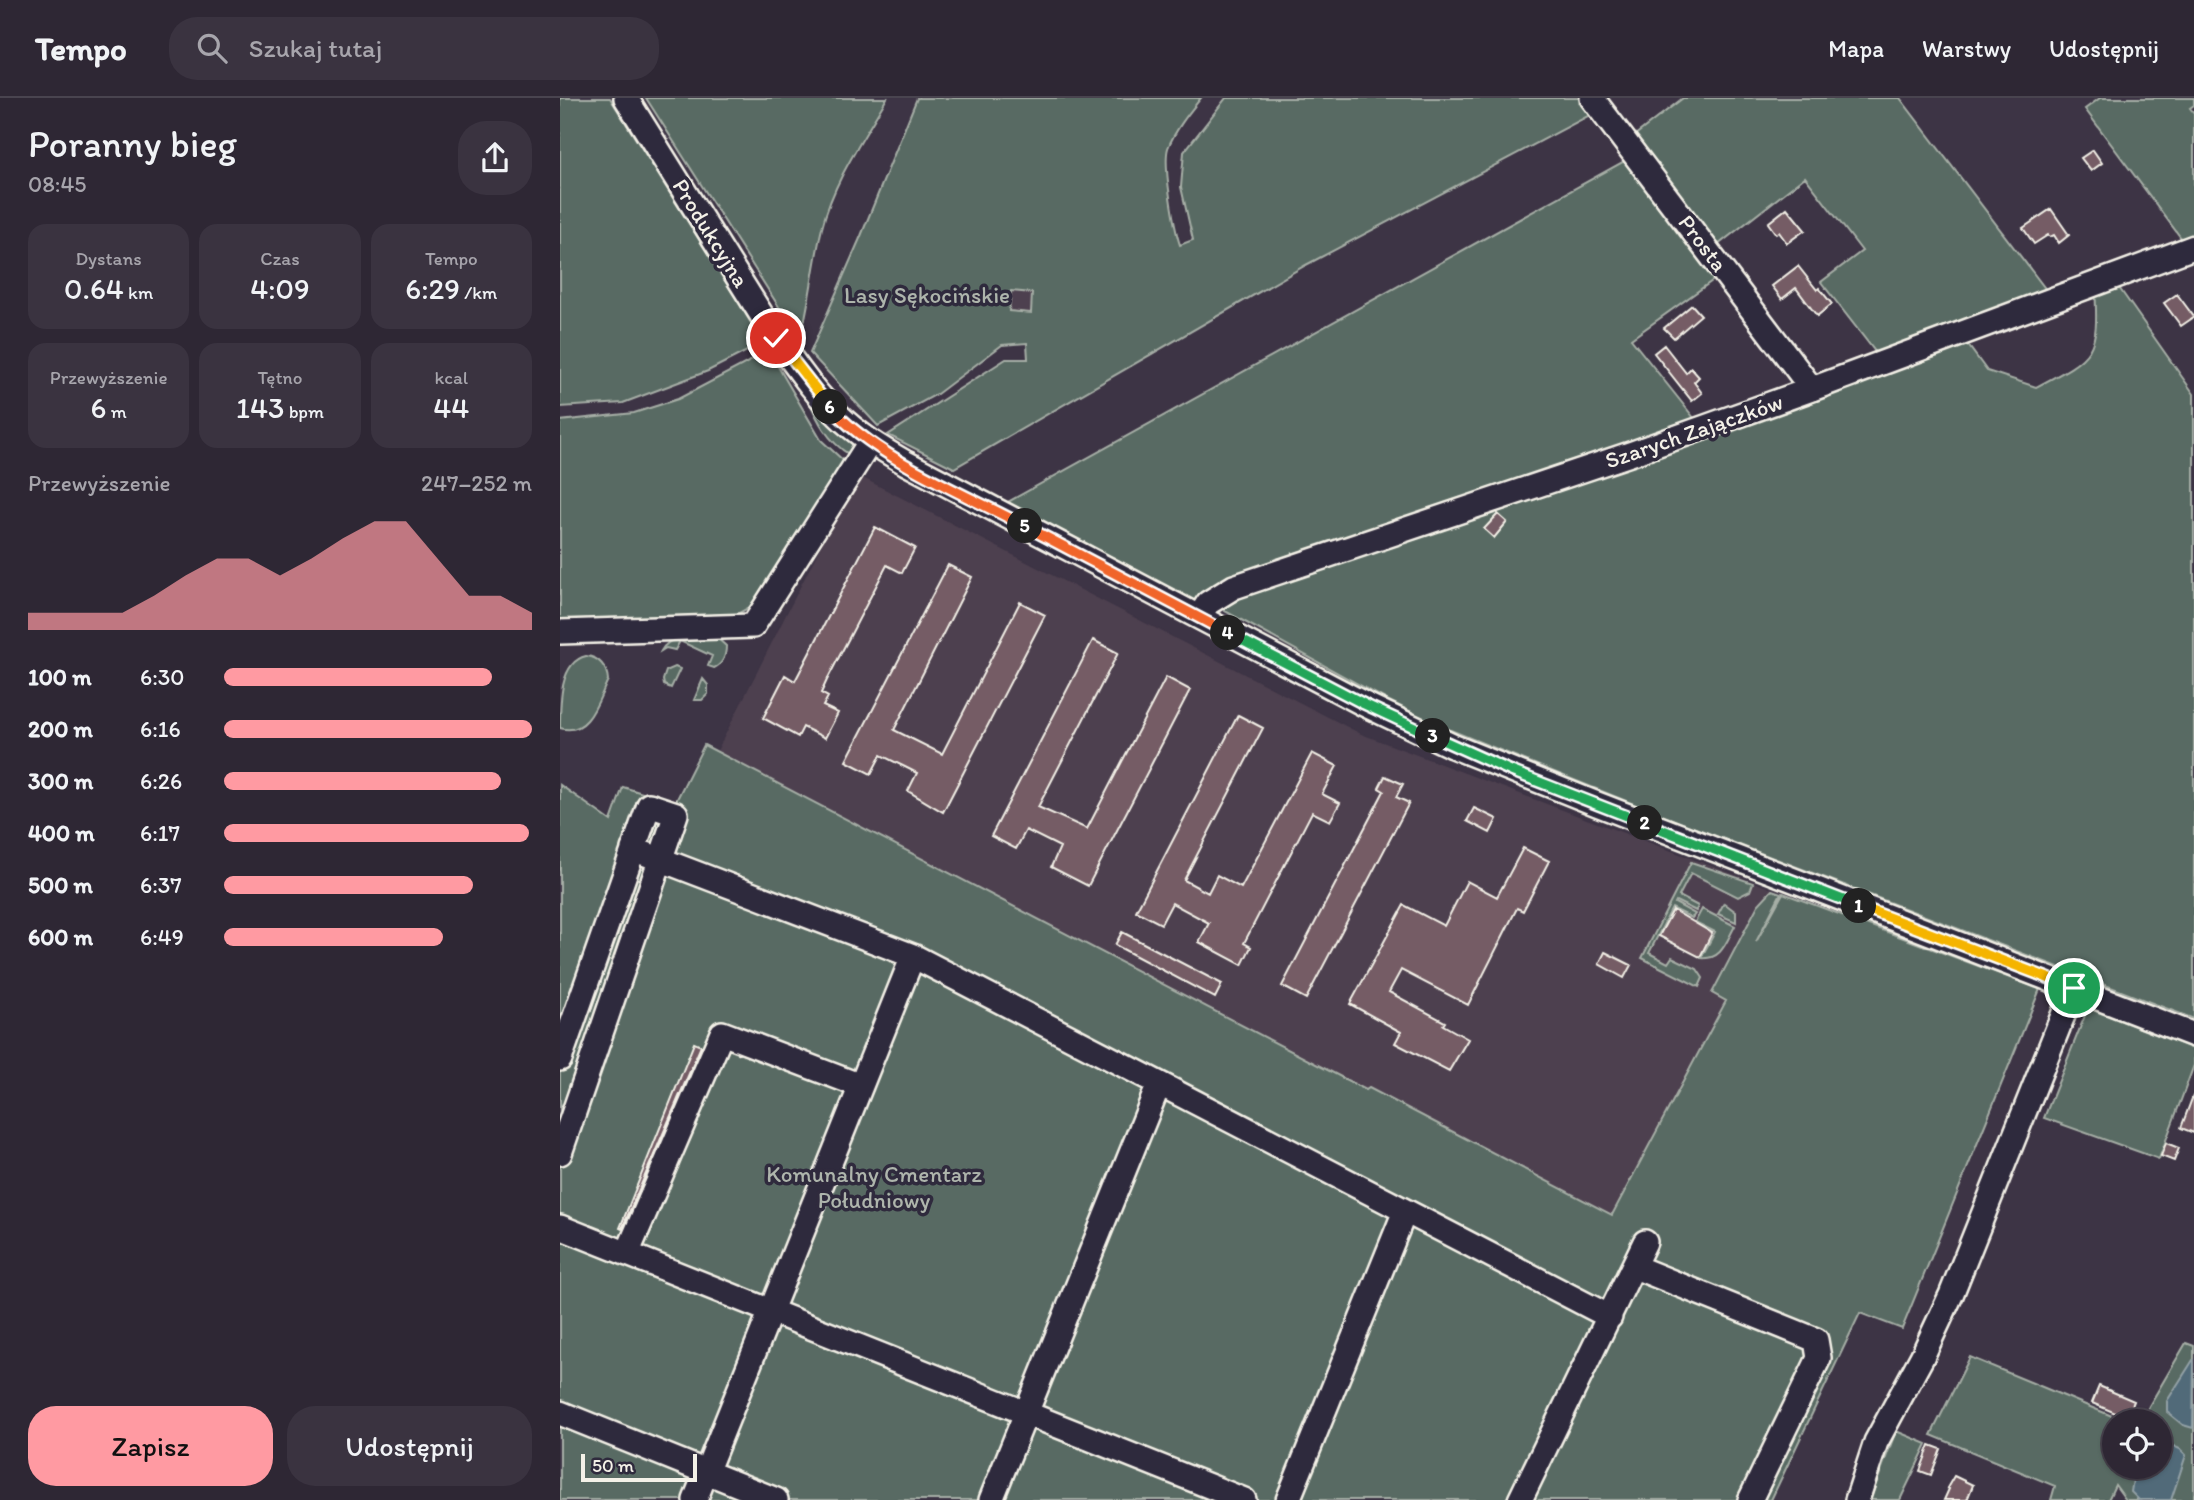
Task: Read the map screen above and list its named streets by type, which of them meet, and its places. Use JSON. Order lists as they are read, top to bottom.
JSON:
{
  "streets": {
    "street": ["Produkcyjna", "Prosta", "Szarych Zajączków"]
  },
  "crossings": [
    ["Produkcyjna", "Szarych Zajączków"],
    ["Prosta", "Szarych Zajączków"]
  ],
  "parks": ["Lasy Sękocińskie", "Komunalny Cmentarz Południowy"],
  "scale_bar": "50 m",
  "page": {
    "header": "Tempo",
    "search": "Szukaj tutaj",
    "nav": ["Mapa", "Warstwy", "Udostępnij"],
    "heading": ["Poranny bieg", "08:45"],
    "stats": [
      ["Dystans", "0.64 km"],
      ["Czas", "4:09"],
      ["Tempo", "6:29 /km"],
      ["Przewyższenie", "6 m"],
      ["Tętno", "143 bpm"],
      ["kcal", "44"]
    ],
    "pins": [
      "6",
      "5",
      "4",
      "3",
      "2",
      "1"
    ],
    "chart": ["Przewyższenie", "247–252 m"],
    "list": [
      {
        "name": "100 m",
        "note": "6:30"
      },
      {
        "name": "200 m",
        "note": "6:16"
      },
      {
        "name": "300 m",
        "note": "6:26"
      },
      {
        "name": "400 m",
        "note": "6:17"
      },
      {
        "name": "500 m",
        "note": "6:37"
      },
      {
        "name": "600 m",
        "note": "6:49"
      }
    ],
    "buttons": ["Zapisz", "Udostępnij"],
    "scale": "50 m"
  }
}
